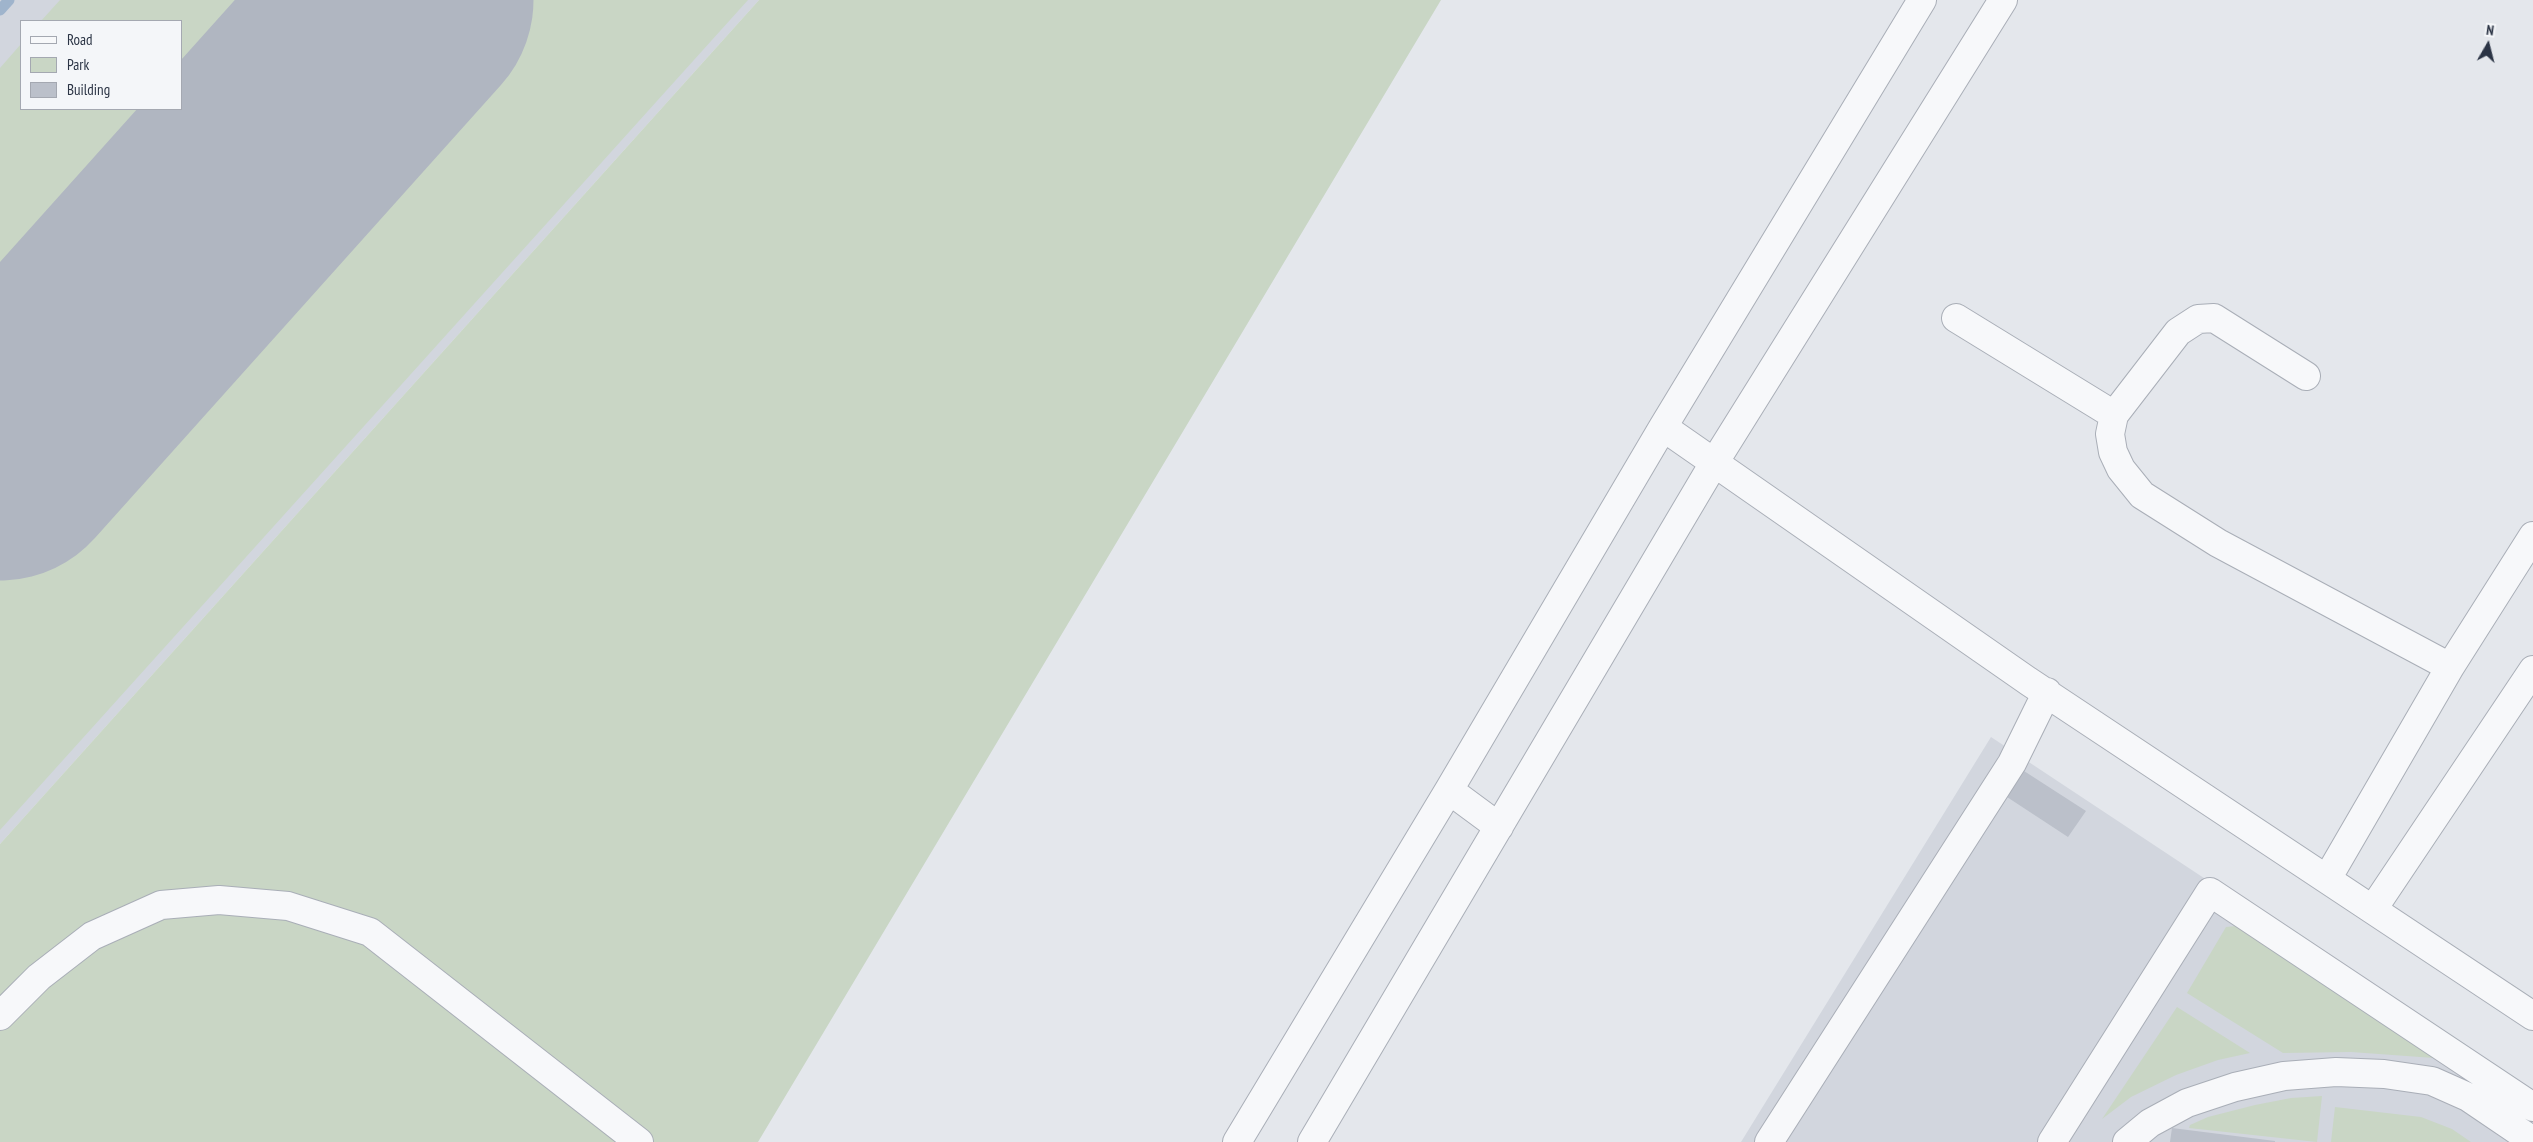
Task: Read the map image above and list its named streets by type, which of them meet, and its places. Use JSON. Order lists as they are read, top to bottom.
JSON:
{
  "legend": ["Road", "Park", "Building"],
  "north": "top"
}
